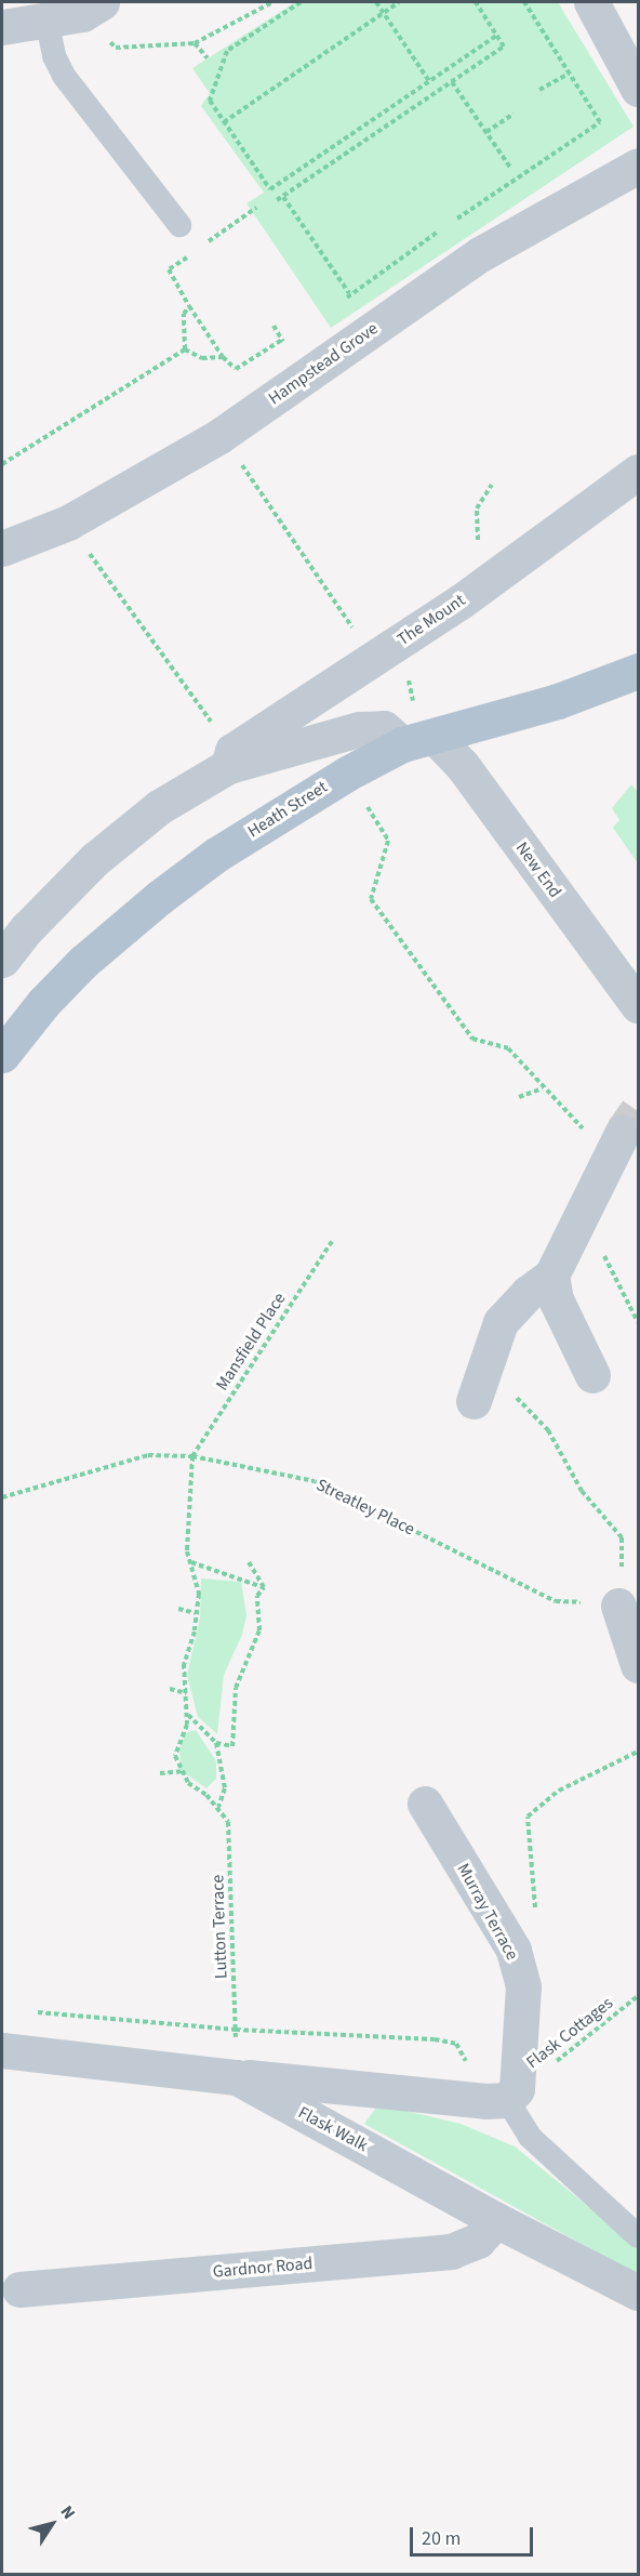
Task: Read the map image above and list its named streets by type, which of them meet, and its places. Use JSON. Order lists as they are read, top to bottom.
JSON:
{
  "streets": {
    "main road": ["Heath Street"],
    "street": [
      "Hampstead Grove",
      "The Mount",
      "New End",
      "Murray Terrace",
      "Flask Walk",
      "Gardnor Road"
    ],
    "path": [
      "Mansfield Place",
      "Streatley Place",
      "Lutton Terrace",
      "Flask Cottages"
    ]
  },
  "crossings": [
    ["The Mount", "Heath Street"],
    ["The Mount", "New End"],
    ["Heath Street", "New End"],
    ["Mansfield Place", "Streatley Place"],
    ["Murray Terrace", "Flask Cottages"],
    ["Flask Walk", "Gardnor Road"]
  ],
  "scale_bar": "20 m",
  "north": "top right"
}
